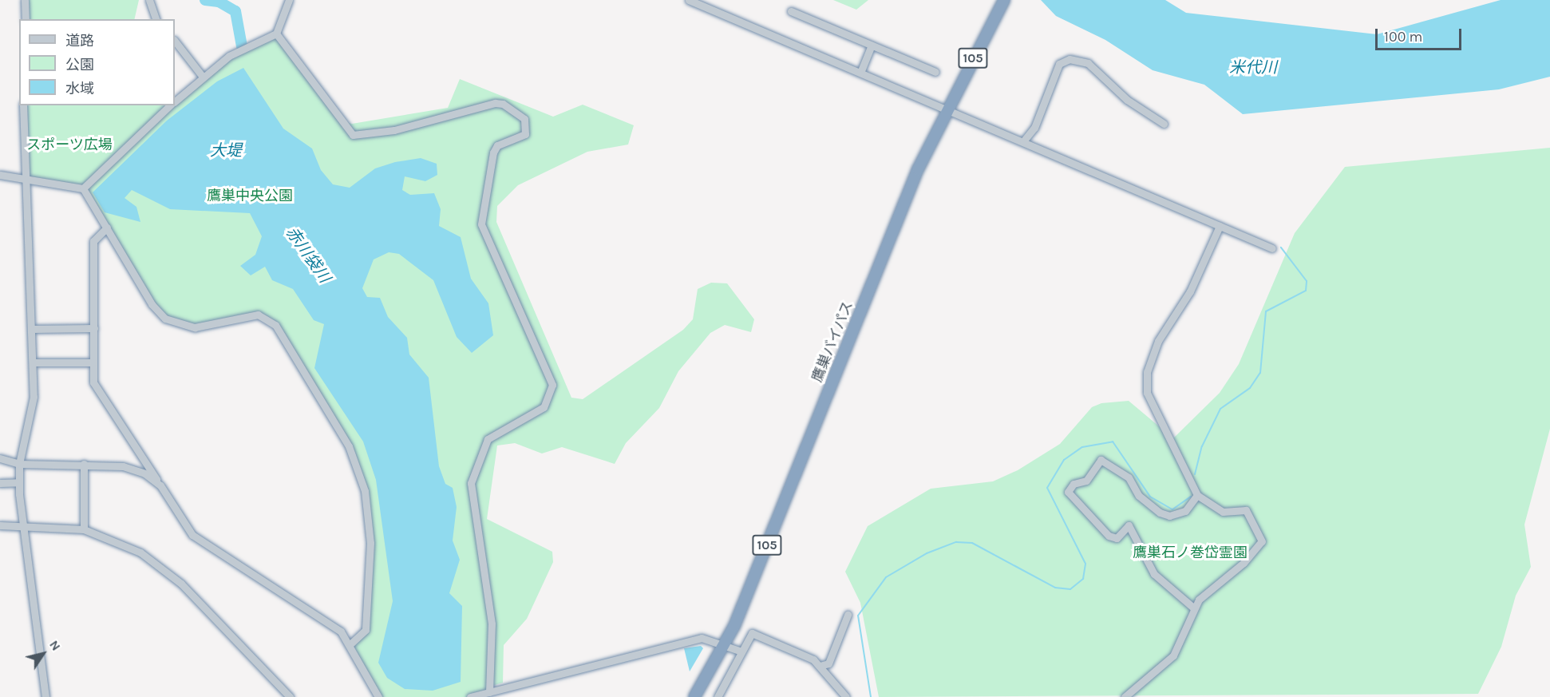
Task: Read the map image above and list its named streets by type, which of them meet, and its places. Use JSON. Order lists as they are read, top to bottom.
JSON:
{
  "streets": {
    "highway": ["105", "鷹巣バイパス"]
  },
  "water": ["米代川", "大堤", "赤川袋川"],
  "parks": ["スポーツ広場", "鷹巣中央公園", "鷹巣石ノ巻岱霊園"],
  "legend": ["道路", "公園", "水域"],
  "scale_bar": "100 m",
  "north": "top right"
}
